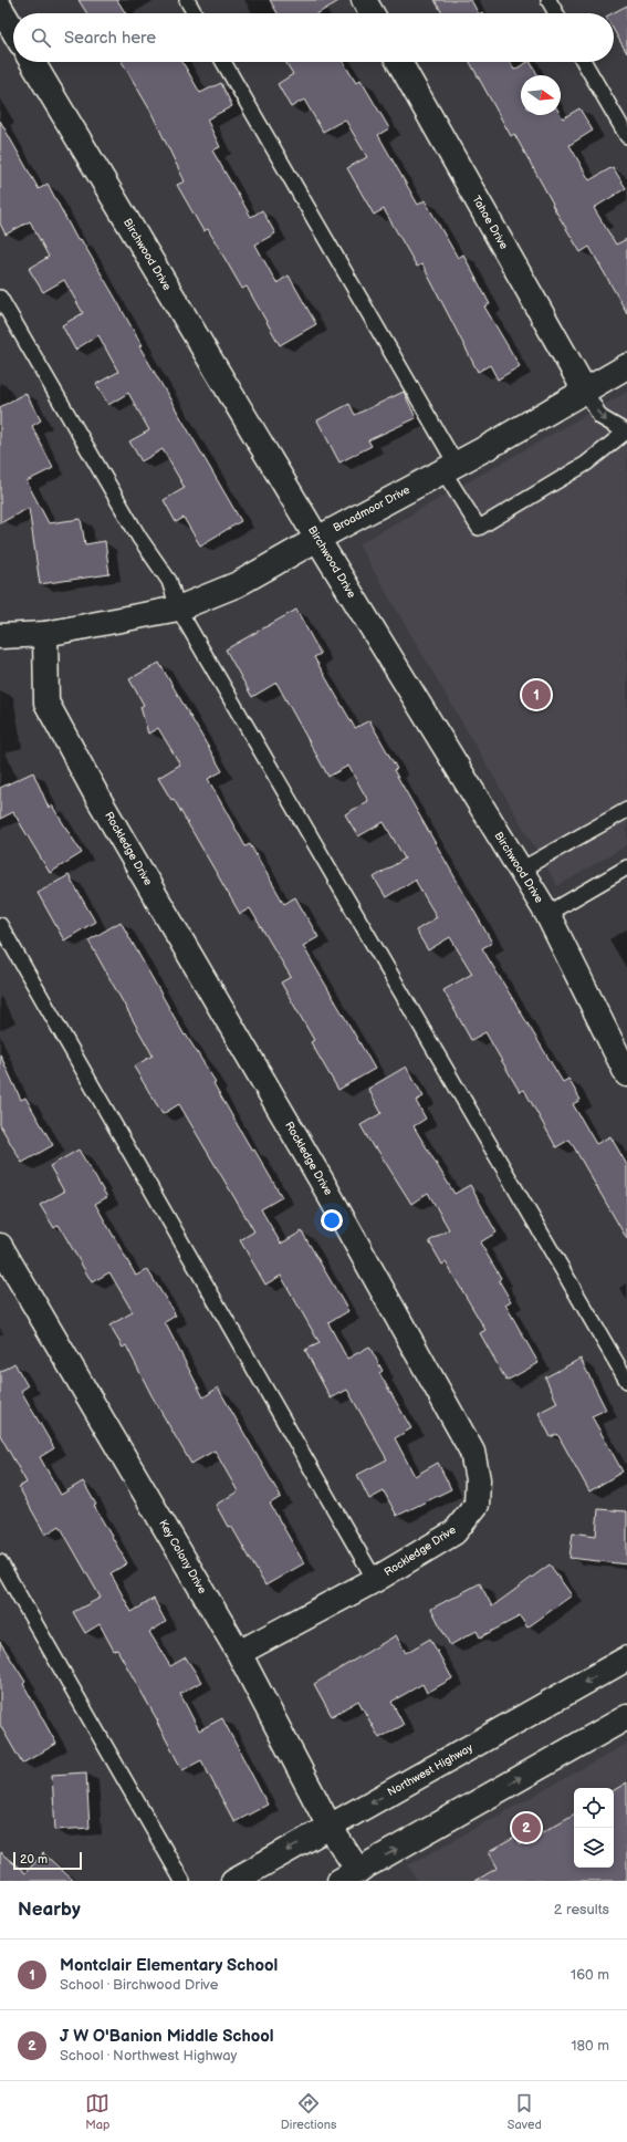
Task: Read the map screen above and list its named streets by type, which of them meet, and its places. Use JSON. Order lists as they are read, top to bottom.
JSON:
{
  "streets": {
    "street": [
      "Tahoe Drive",
      "Birchwood Drive",
      "Broadmoor Drive",
      "Rockledge Drive",
      "Key Colony Drive",
      "Northwest Highway"
    ]
  },
  "crossings": [
    ["Tahoe Drive", "Broadmoor Drive"],
    ["Birchwood Drive", "Broadmoor Drive"],
    ["Broadmoor Drive", "Rockledge Drive"],
    ["Rockledge Drive", "Key Colony Drive"],
    ["Key Colony Drive", "Northwest Highway"]
  ],
  "scale_bar": "20 m",
  "north": "right",
  "page": {
    "search": "Search here",
    "pins": ["1", "2"],
    "scale": "20 m",
    "heading": ["Nearby", "2 results"],
    "list": [
      {
        "mark": "1",
        "name": "Montclair Elementary School",
        "note": "School · Birchwood Drive",
        "value": "160 m"
      },
      {
        "mark": "2",
        "name": "J W O'Banion Middle School",
        "note": "School · Northwest Highway",
        "value": "180 m"
      }
    ],
    "nav": ["Map", "Directions", "Saved"]
  }
}
